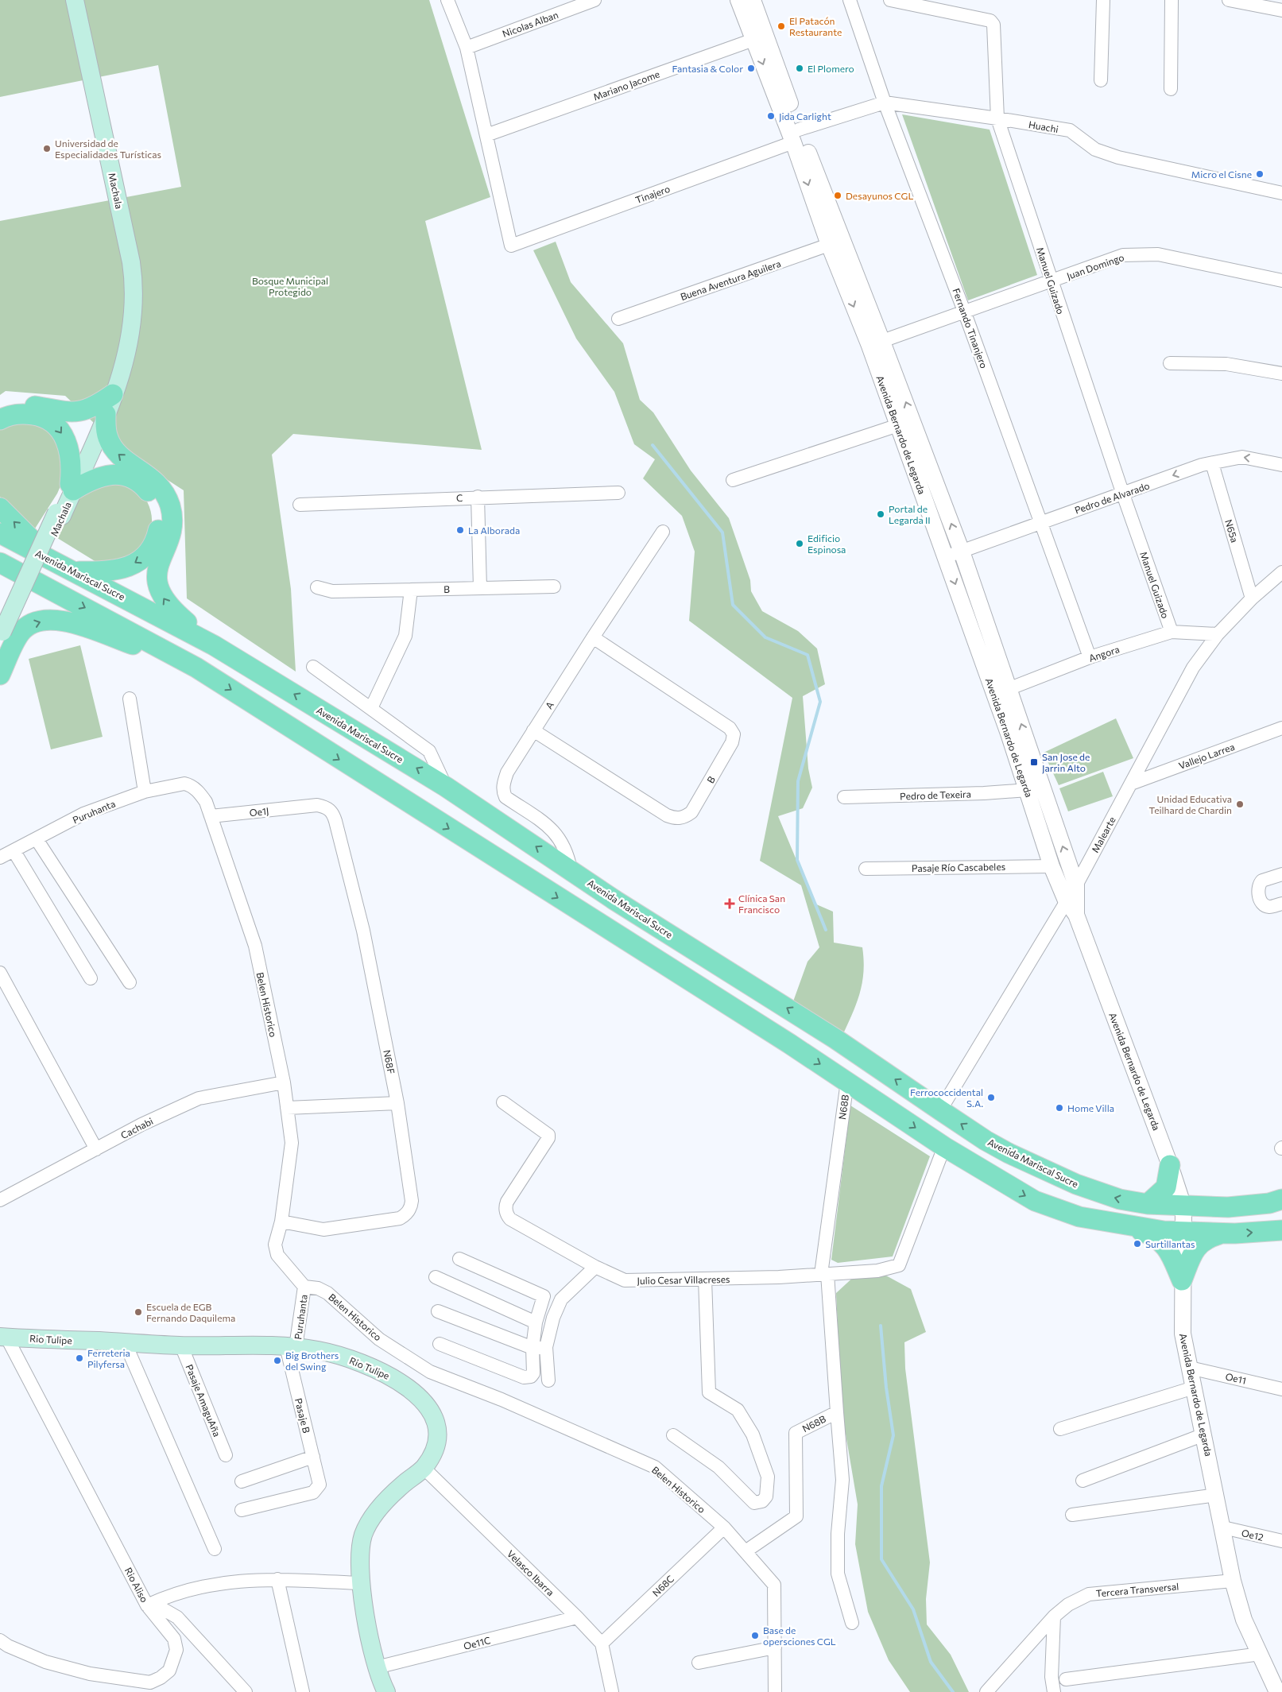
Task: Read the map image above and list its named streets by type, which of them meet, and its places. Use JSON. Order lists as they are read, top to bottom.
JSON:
{
  "streets": {
    "main road": ["Machala", "Avenida Mariscal Sucre", "Rio Tulipe"],
    "street": [
      "Nicolas Alban",
      "Mariano Jacome",
      "Huachi",
      "Tinajero",
      "Juan Domingo",
      "Buena Aventura Aguilera",
      "Manuel Guizado",
      "Fernando Tinanjero",
      "Avenida Bernardo de Legarda",
      "C",
      "Pedro de Alvarado",
      "N65a",
      "B",
      "Angora",
      "A",
      "Vallejo Larrea",
      "Pedro de Texeira",
      "Puruhanta",
      "Oe1J",
      "Malearte",
      "Pasaje Río Cascabeles",
      "Belen Historico",
      "N68F",
      "N68B",
      "Cachabi",
      "Julio Cesar Villacreses",
      "Oe11",
      "Pasaje AmaguAña",
      "Pasaje B",
      "Oe12",
      "Velasco Ibarra",
      "Rio Aliso",
      "N68C",
      "Tercera Transversal",
      "Oe11C"
    ]
  },
  "crossings": [
    ["Mariano Jacome", "Tinajero"],
    ["Mariano Jacome", "Avenida Bernardo de Legarda"],
    ["Huachi", "Tinajero"],
    ["Huachi", "Manuel Guizado"],
    ["Huachi", "Fernando Tinanjero"],
    ["Huachi", "Avenida Bernardo de Legarda"],
    ["Tinajero", "Avenida Bernardo de Legarda"],
    ["Juan Domingo", "Manuel Guizado"],
    ["Juan Domingo", "Fernando Tinanjero"],
    ["Juan Domingo", "Avenida Bernardo de Legarda"],
    ["Buena Aventura Aguilera", "Avenida Bernardo de Legarda"],
    ["Manuel Guizado", "Pedro de Alvarado"],
    ["Manuel Guizado", "Angora"],
    ["Fernando Tinanjero", "Pedro de Alvarado"],
    ["Fernando Tinanjero", "Angora"],
    ["Avenida Bernardo de Legarda", "Pedro de Alvarado"],
    ["Avenida Bernardo de Legarda", "Avenida Mariscal Sucre"],
    ["Avenida Bernardo de Legarda", "Angora"],
    ["Avenida Bernardo de Legarda", "Pedro de Texeira"],
    ["Avenida Bernardo de Legarda", "Malearte"],
    ["Avenida Bernardo de Legarda", "Pasaje Río Cascabeles"],
    ["Avenida Bernardo de Legarda", "Oe11"],
    ["Avenida Bernardo de Legarda", "Oe12"],
    ["Avenida Bernardo de Legarda", "Tercera Transversal"],
    ["Pedro de Alvarado", "N65a"],
    ["N65a", "Malearte"],
    ["Avenida Mariscal Sucre", "A"],
    ["Avenida Mariscal Sucre", "Malearte"],
    ["B", "A"],
    ["Angora", "Malearte"],
    ["Vallejo Larrea", "Malearte"],
    ["Puruhanta", "Belen Historico"],
    ["Puruhanta", "Rio Tulipe"],
    ["Puruhanta", "Pasaje B"],
    ["Oe1J", "Belen Historico"],
    ["Oe1J", "N68F"],
    ["Belen Historico", "N68F"],
    ["Belen Historico", "N68B"],
    ["Belen Historico", "Cachabi"],
    ["Belen Historico", "N68C"],
    ["N68B", "Julio Cesar Villacreses"],
    ["Rio Tulipe", "Pasaje AmaguAña"],
    ["Rio Tulipe", "Pasaje B"],
    ["Rio Tulipe", "Velasco Ibarra"],
    ["Rio Tulipe", "Rio Aliso"],
    ["Rio Tulipe", "Oe11C"],
    ["Velasco Ibarra", "N68C"],
    ["Velasco Ibarra", "Oe11C"]
  ],
  "parks": ["Bosque Municipal Protegido"],
  "places": {
    "other": [
      "El Patacón Restaurante",
      "Fantasia & Color",
      "El Plomero",
      "Jida Carlight",
      "Universidad de Especialidades Turísticas",
      "Micro el Cisne",
      "Desayunos CGL",
      "Portal de Legarda II",
      "La Alborada",
      "Edificio Espinosa",
      "Unidad Educativa Teilhard de Chardin",
      "Ferrococcidental S.A.",
      "Home Villa",
      "Surtillantas",
      "Escuela de EGB Fernando Daquilema",
      "Ferreteria Pilyfersa",
      "Big Brothers del Swing",
      "Base de opersciones CGL"
    ],
    "transit": ["San Jose de Jarrin Alto"],
    "health": ["Clínica San Francisco"]
  }
}
